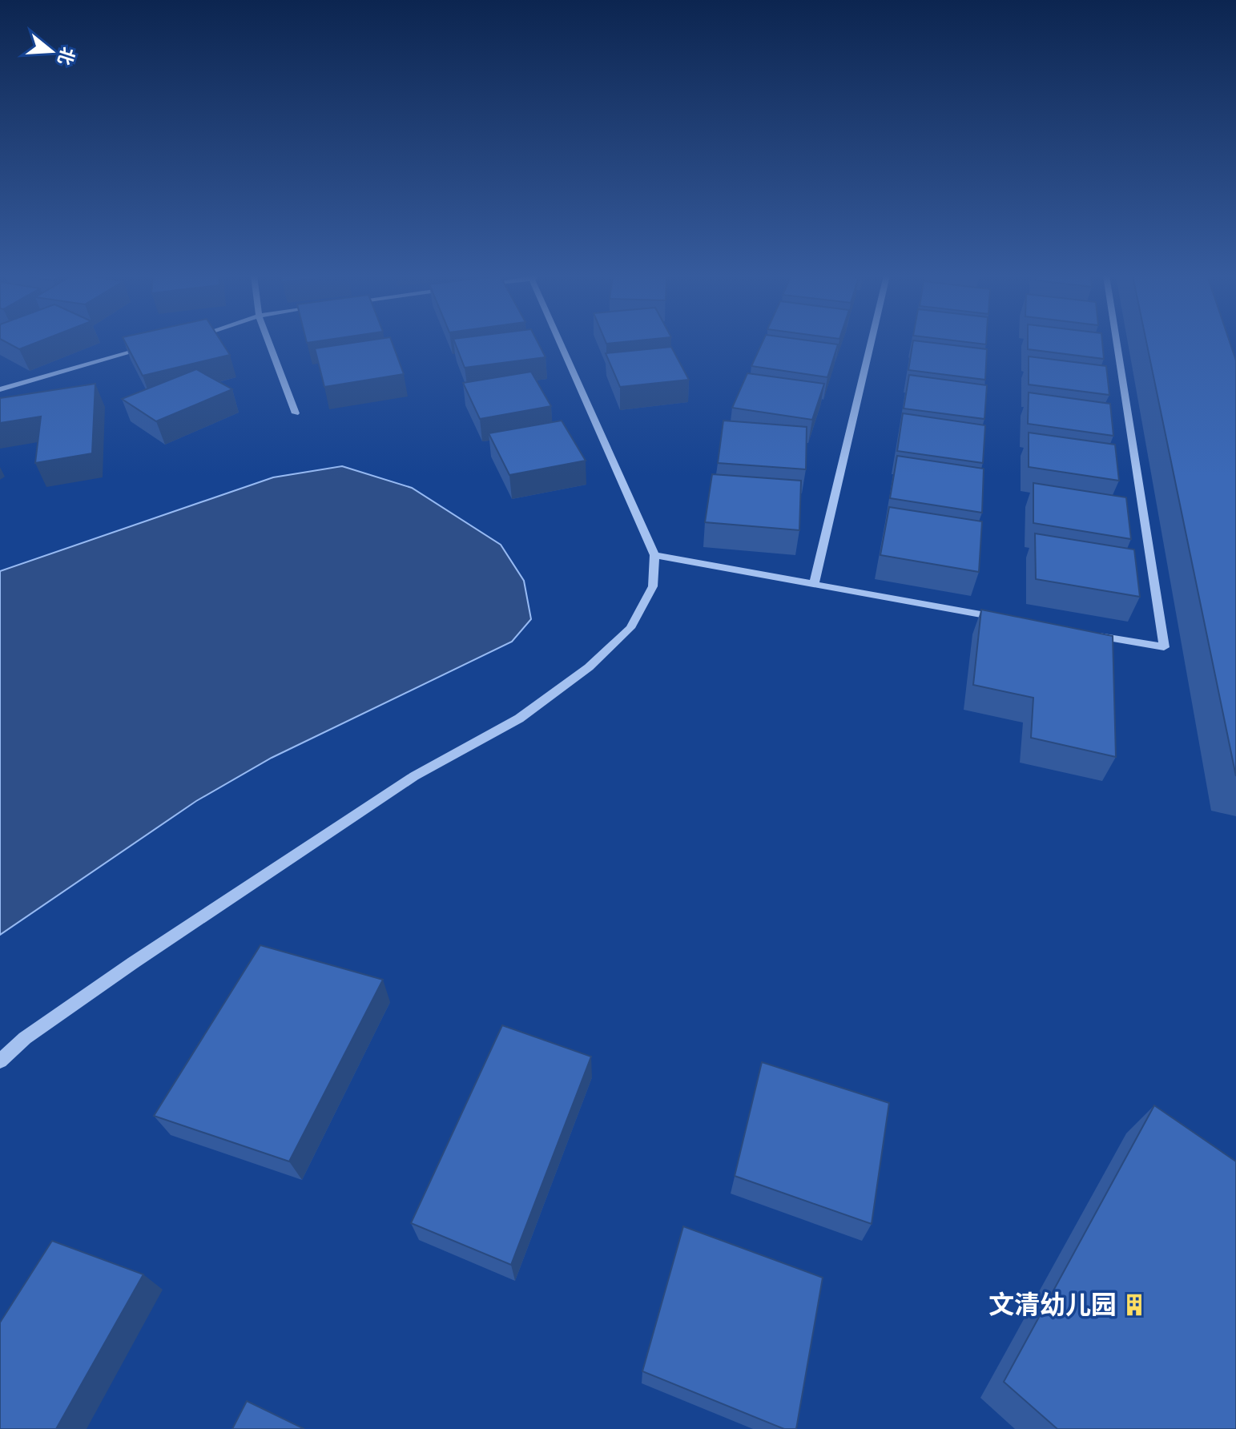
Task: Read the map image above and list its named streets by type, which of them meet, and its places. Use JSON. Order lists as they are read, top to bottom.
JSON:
{
  "places": {
    "building": ["文清幼儿园"]
  },
  "north": "right"
}
